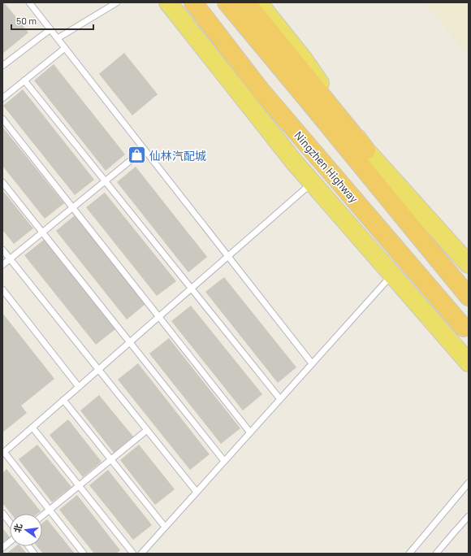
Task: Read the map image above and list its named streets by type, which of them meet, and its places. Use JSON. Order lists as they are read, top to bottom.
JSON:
{
  "streets": {
    "highway": ["Ningzhen Highway"]
  },
  "places": {
    "shop": ["仙林汽配城"]
  },
  "scale_bar": "50 m",
  "north": "left"
}
